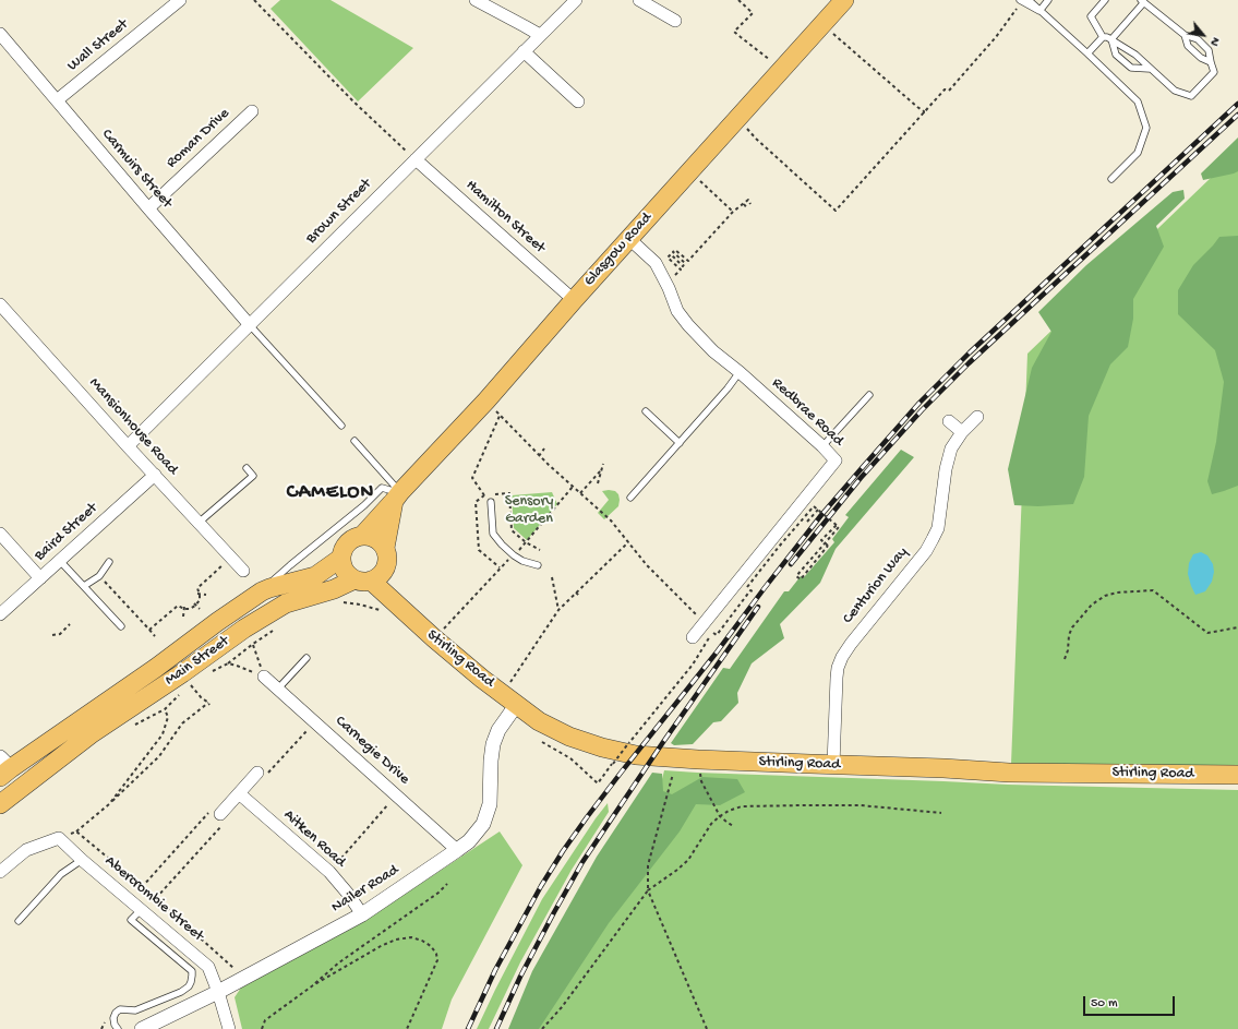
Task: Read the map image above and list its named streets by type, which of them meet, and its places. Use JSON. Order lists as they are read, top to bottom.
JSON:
{
  "streets": {
    "main road": ["Glasgow Road", "Stirling Road", "Main Street"],
    "street": [
      "Wall Street",
      "Roman Drive",
      "Carmuirs Street",
      "Brown Street",
      "Hamilton Street",
      "Redbrae Road",
      "Mansionhouse Road",
      "Baird Street",
      "Centurion Way",
      "Carnegie Drive",
      "Aitken Road",
      "Nailer Road",
      "Abercrombie Street"
    ]
  },
  "crossings": [
    ["Wall Street", "Carmuirs Street"],
    ["Roman Drive", "Carmuirs Street"],
    ["Carmuirs Street", "Brown Street"],
    ["Brown Street", "Hamilton Street"],
    ["Brown Street", "Mansionhouse Road"],
    ["Hamilton Street", "Glasgow Road"],
    ["Glasgow Road", "Redbrae Road"],
    ["Glasgow Road", "Stirling Road"],
    ["Glasgow Road", "Main Street"],
    ["Mansionhouse Road", "Baird Street"],
    ["Centurion Way", "Stirling Road"],
    ["Stirling Road", "Main Street"],
    ["Stirling Road", "Nailer Road"],
    ["Carnegie Drive", "Nailer Road"],
    ["Aitken Road", "Nailer Road"],
    ["Nailer Road", "Abercrombie Street"]
  ],
  "districts": ["CAMELON"],
  "parks": ["Sensory Garden"],
  "scale_bar": "50 m",
  "north": "bottom right"
}
